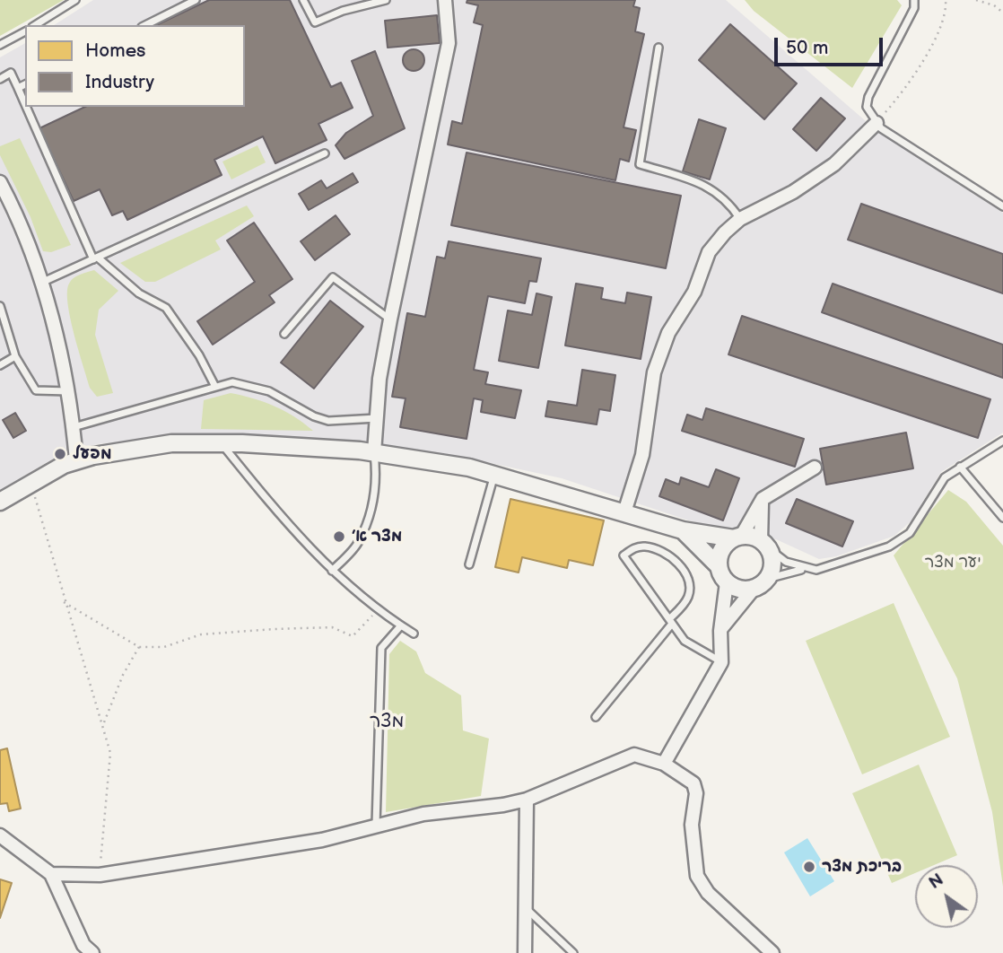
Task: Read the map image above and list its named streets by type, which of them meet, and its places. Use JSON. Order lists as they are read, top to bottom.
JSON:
{
  "districts": ["מצר"],
  "parks": ["יער מצר"],
  "places": ["מפעל", "מצר א׳", "בריכת מצר"],
  "legend": ["Homes", "Industry"],
  "scale_bar": "50 m",
  "north": "top left"
}
